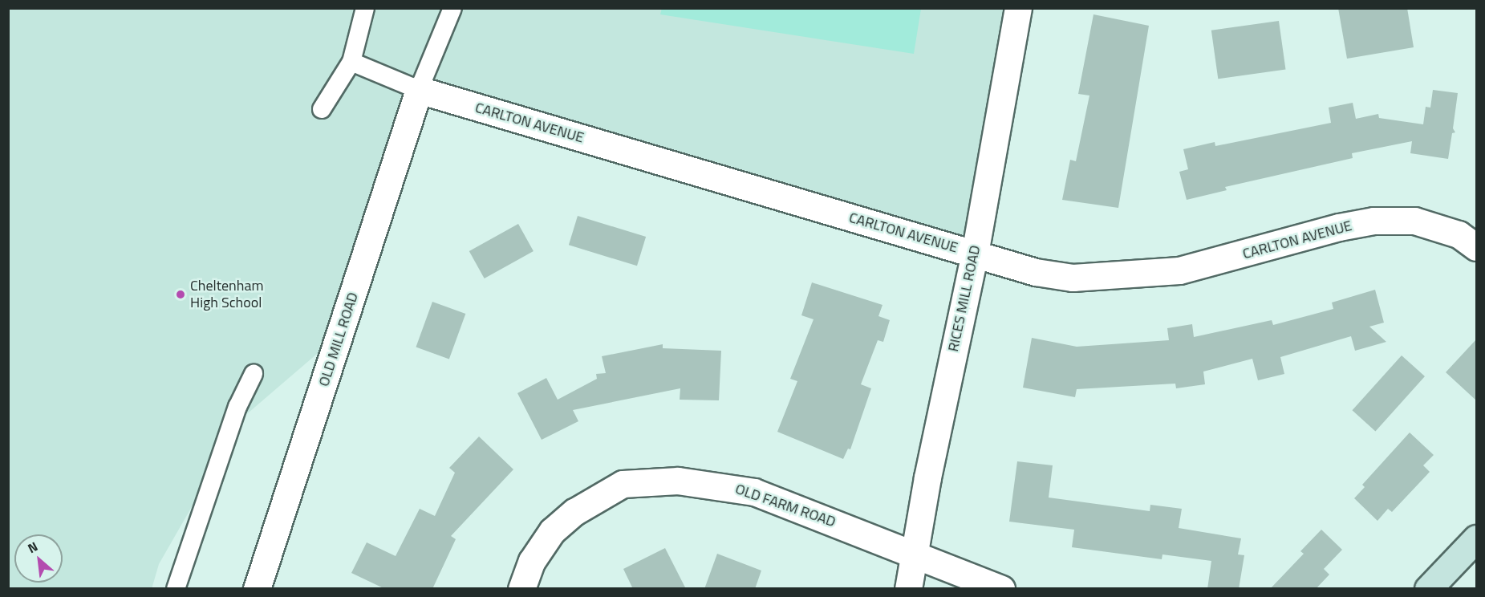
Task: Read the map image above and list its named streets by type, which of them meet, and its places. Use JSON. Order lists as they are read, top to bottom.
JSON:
{
  "streets": {
    "street": [
      "CARLTON AVENUE",
      "RICES MILL ROAD",
      "OLD MILL ROAD",
      "OLD FARM ROAD"
    ]
  },
  "crossings": [
    ["CARLTON AVENUE", "RICES MILL ROAD"],
    ["CARLTON AVENUE", "OLD MILL ROAD"],
    ["RICES MILL ROAD", "OLD FARM ROAD"]
  ],
  "places": ["Cheltenham High School"],
  "north": "top left"
}
